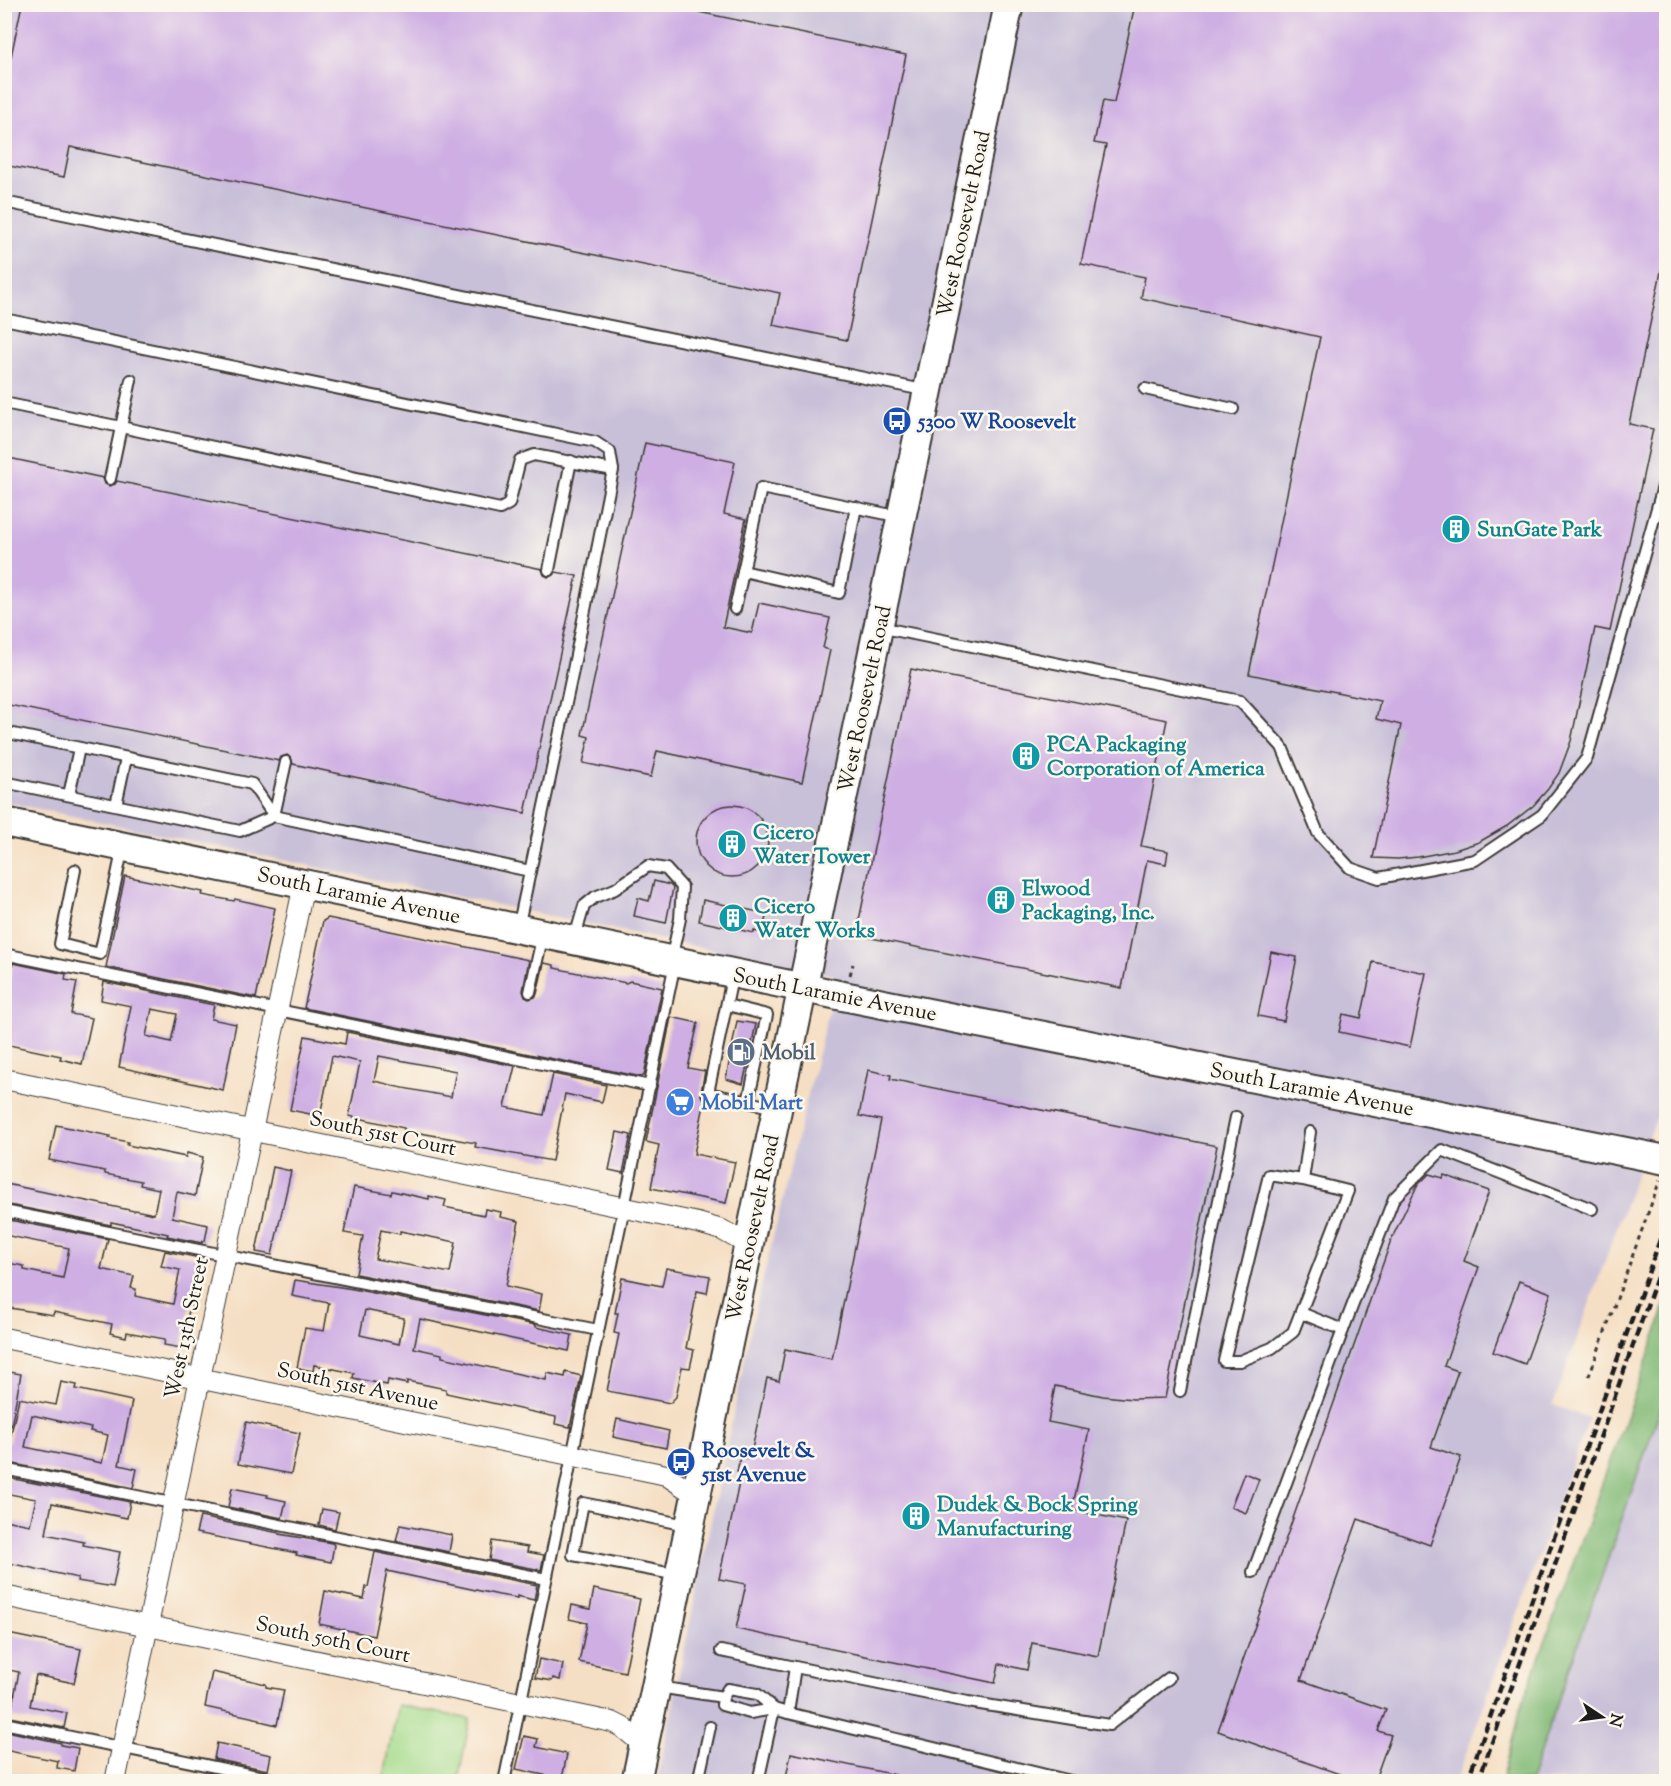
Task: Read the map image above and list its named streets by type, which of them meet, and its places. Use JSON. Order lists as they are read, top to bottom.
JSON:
{
  "streets": {
    "main road": ["West Roosevelt Road", "South Laramie Avenue"],
    "street": [
      "South 51st Court",
      "West 13th Street",
      "South 51st Avenue",
      "South 50th Court"
    ]
  },
  "crossings": [
    ["West Roosevelt Road", "South Laramie Avenue"],
    ["West Roosevelt Road", "South 51st Court"],
    ["West Roosevelt Road", "South 51st Avenue"],
    ["West Roosevelt Road", "South 50th Court"],
    ["South Laramie Avenue", "West 13th Street"],
    ["South 51st Court", "West 13th Street"],
    ["West 13th Street", "South 51st Avenue"],
    ["West 13th Street", "South 50th Court"]
  ],
  "places": {
    "bus stop": ["5300 W Roosevelt", "Roosevelt & 51st Avenue"],
    "building": [
      "SunGate Park",
      "PCA Packaging Corporation of America",
      "Cicero Water Tower",
      "Elwood Packaging, Inc.",
      "Cicero Water Works",
      "Dudek & Bock Spring Manufacturing"
    ],
    "fuel station": ["Mobil"],
    "supermarket": ["Mobil Mart"]
  },
  "north": "right"
}
